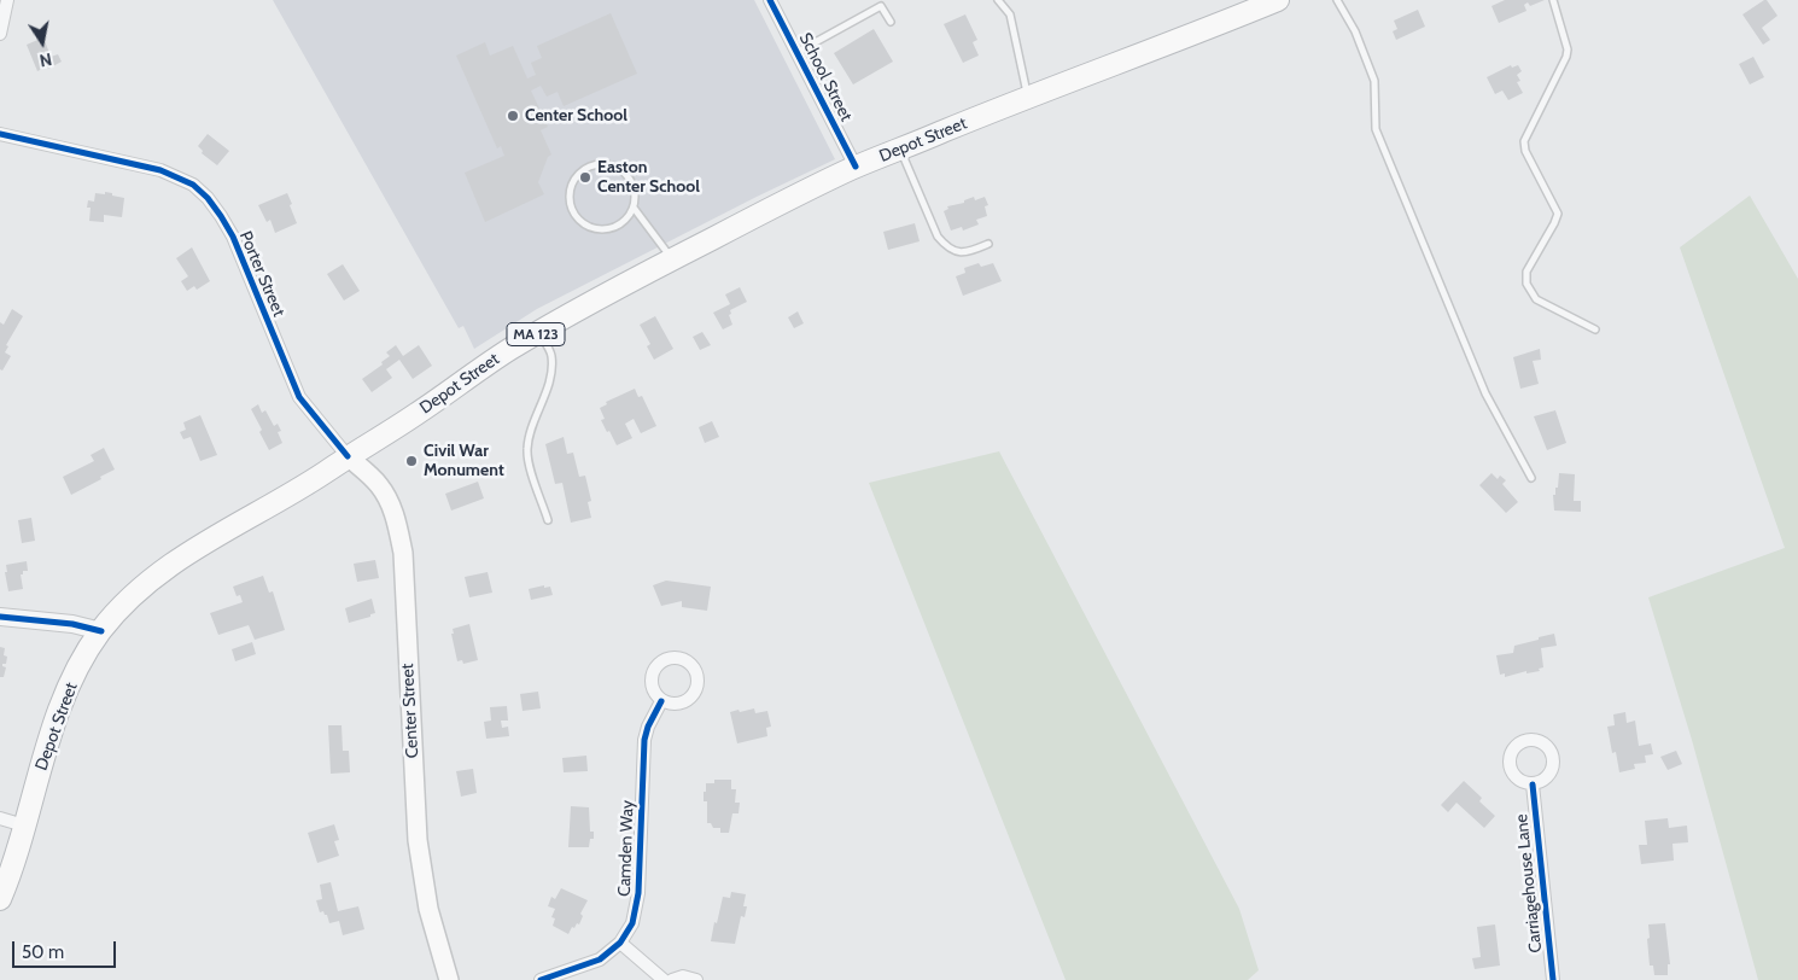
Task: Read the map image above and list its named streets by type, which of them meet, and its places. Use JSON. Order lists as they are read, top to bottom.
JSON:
{
  "streets": {
    "highway": ["Depot Street", "MA 123"],
    "main road": ["Center Street"],
    "street": [
      "School Street",
      "Porter Street",
      "Camden Way",
      "Carriagehouse Lane"
    ]
  },
  "crossings": [
    ["School Street", "Depot Street"],
    ["Depot Street", "Porter Street"],
    ["Depot Street", "Center Street"],
    ["Porter Street", "Center Street"]
  ],
  "places": ["Center School", "Easton Center School", "Civil War Monument"],
  "scale_bar": "50 m",
  "north": "bottom"
}
